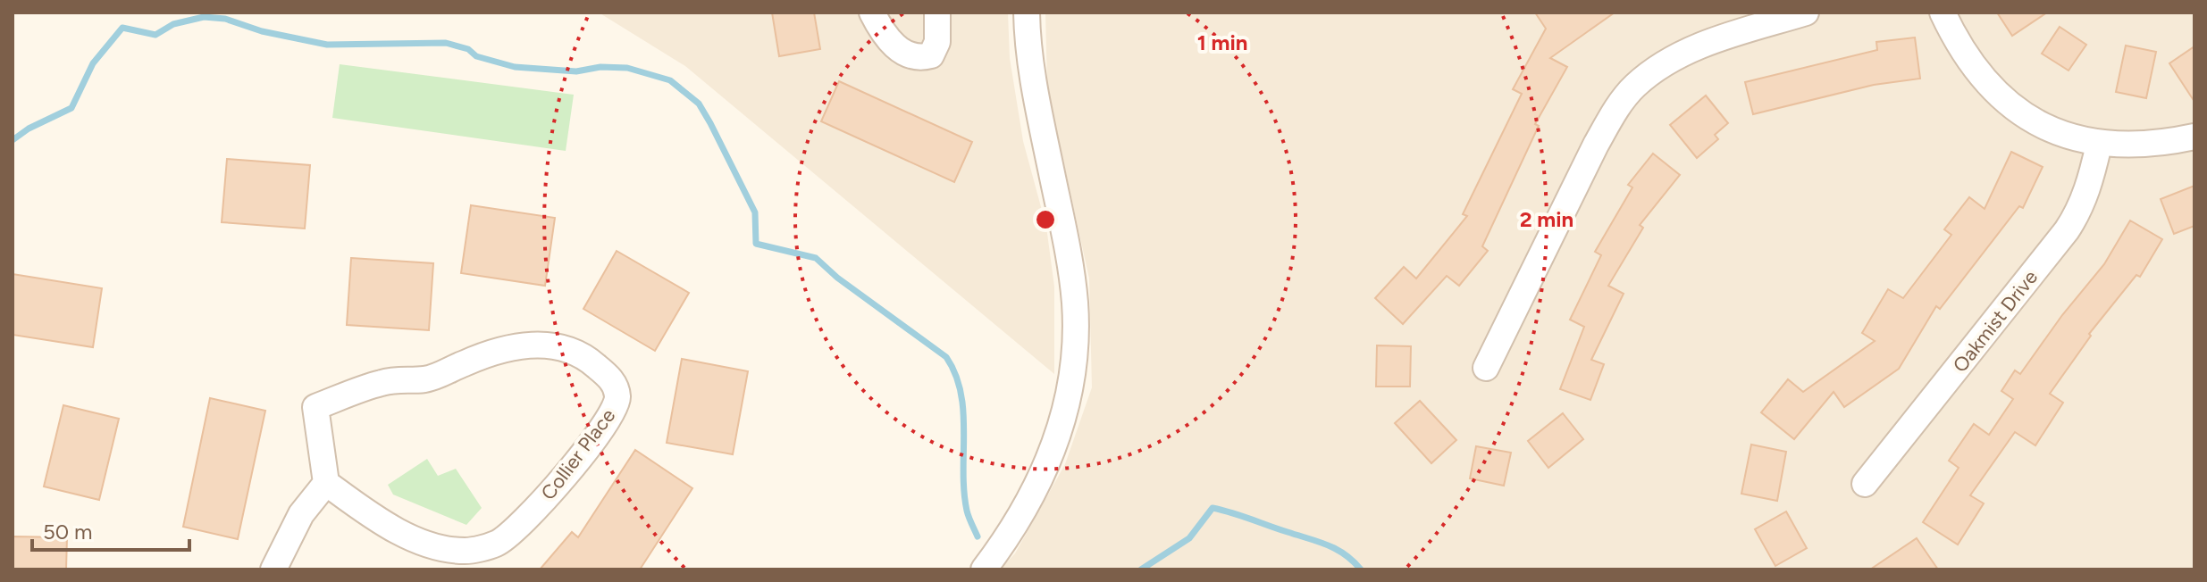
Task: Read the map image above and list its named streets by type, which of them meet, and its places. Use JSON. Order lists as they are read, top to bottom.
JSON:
{
  "streets": {
    "street": ["Oakmist Drive", "Collier Place"]
  },
  "scale_bar": "50 m",
  "rings": ["1 min", "2 min"]
}
